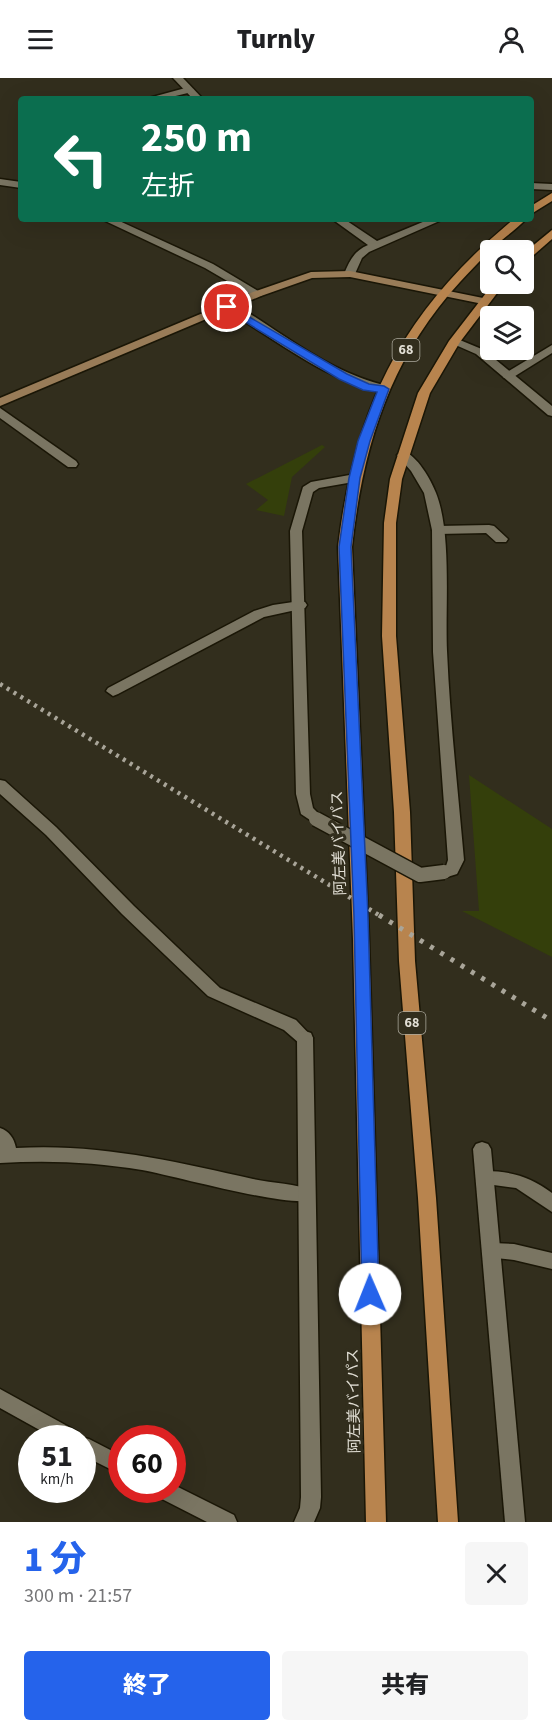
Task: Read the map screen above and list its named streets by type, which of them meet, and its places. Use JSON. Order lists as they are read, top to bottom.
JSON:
{
  "streets": {
    "main road": ["68", "阿左美バイパス"]
  },
  "page": {
    "header": "Turnly",
    "turn": ["250 m", "左折"],
    "speed": "51 km/h",
    "limit": "60",
    "heading": ["1 分", "300 m · 21:57"],
    "buttons": ["終了", "共有"]
  }
}
